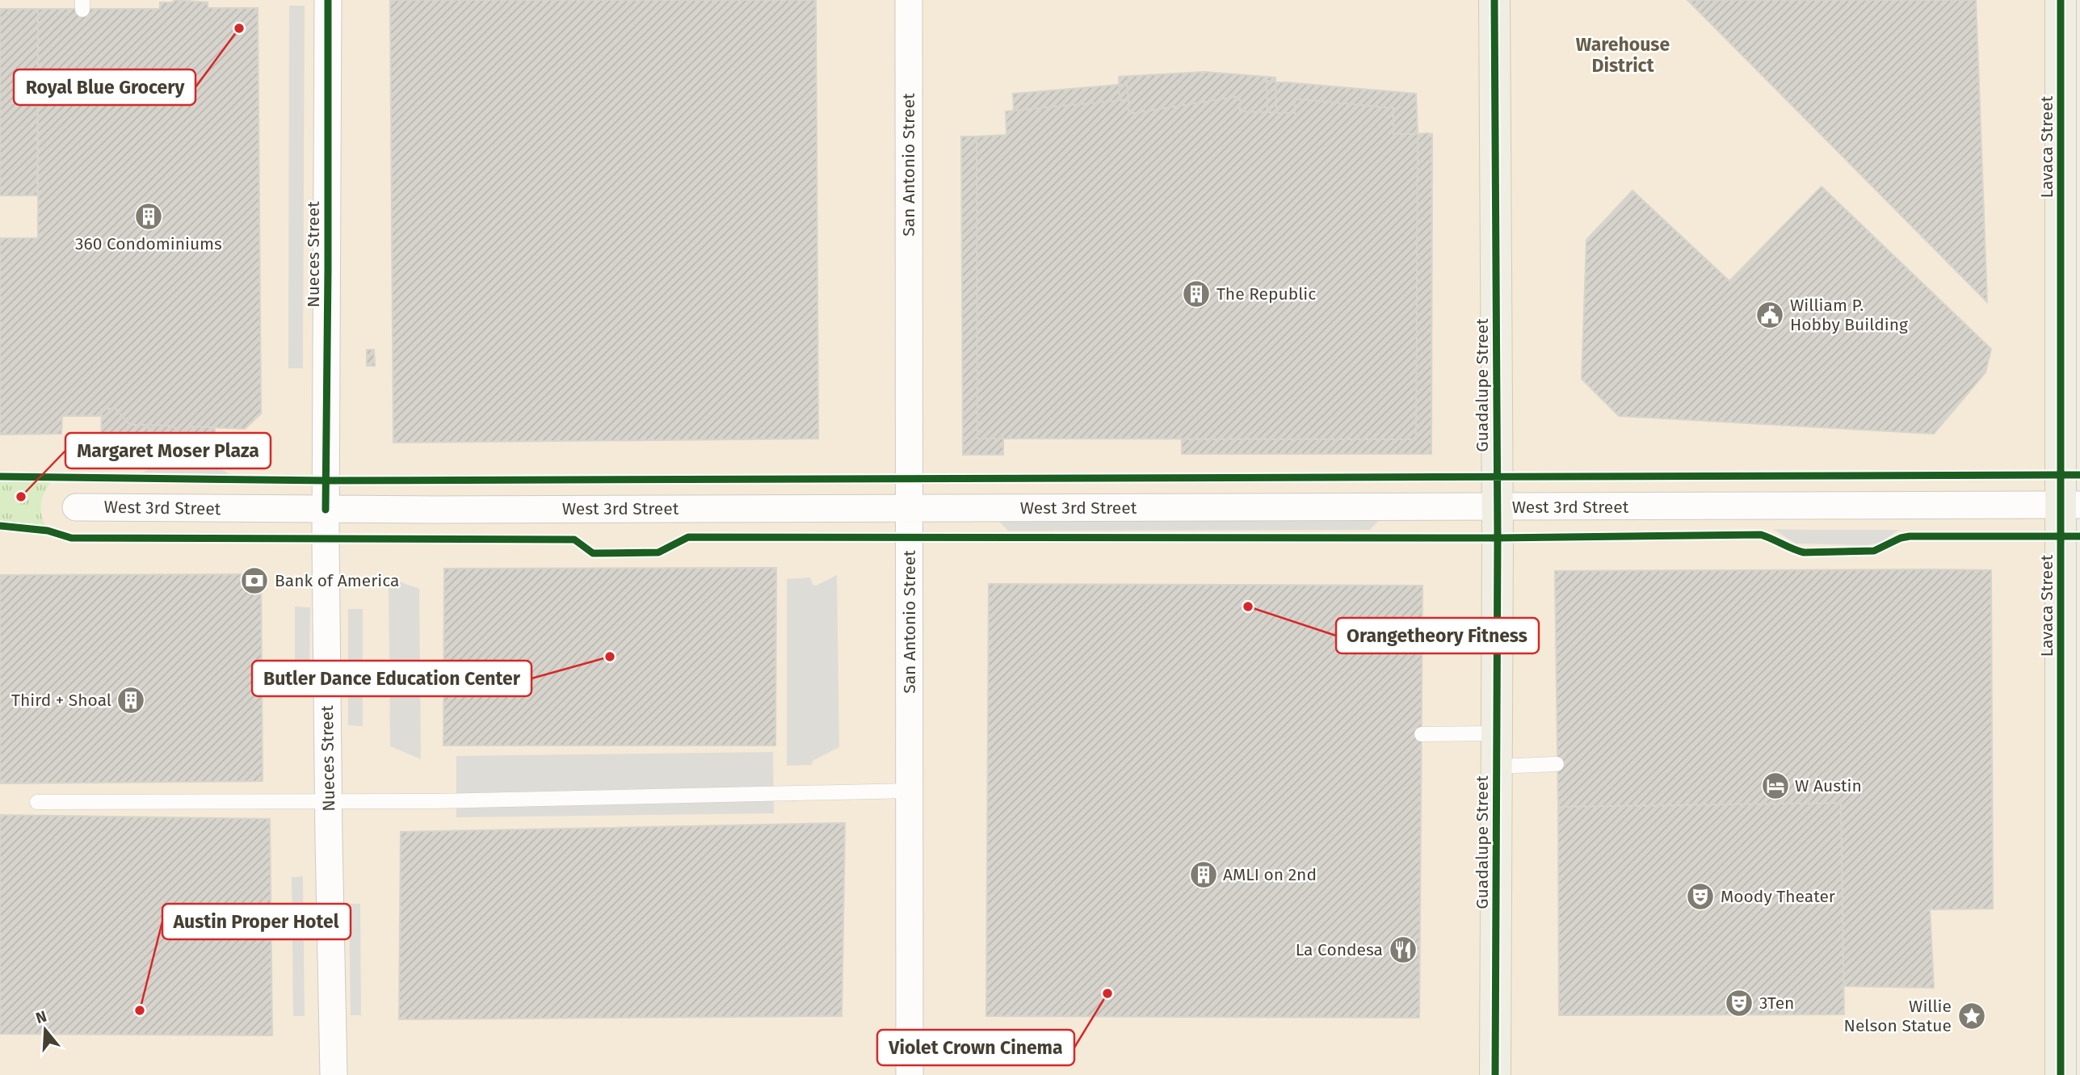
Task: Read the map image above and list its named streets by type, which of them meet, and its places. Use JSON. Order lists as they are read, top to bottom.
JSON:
{
  "streets": {
    "main road": ["Lavaca Street", "Guadalupe Street"],
    "street": ["San Antonio Street", "Nueces Street", "West 3rd Street"]
  },
  "crossings": [
    ["Lavaca Street", "West 3rd Street"],
    ["San Antonio Street", "West 3rd Street"],
    ["Nueces Street", "West 3rd Street"],
    ["Guadalupe Street", "West 3rd Street"]
  ],
  "districts": ["Warehouse District"],
  "places": {
    "other": [
      "Royal Blue Grocery",
      "Margaret Moser Plaza",
      "Orangetheory Fitness",
      "Butler Dance Education Center",
      "Violet Crown Cinema",
      "Austin Proper Hotel"
    ],
    "building": [
      "360 Condominiums",
      "The Republic",
      "Third + Shoal",
      "AMLI on 2nd"
    ],
    "public building": ["William P. Hobby Building"],
    "bank": ["Bank of America"],
    "hotel": ["W Austin"],
    "theatre": ["Moody Theater", "3Ten"],
    "restaurant": ["La Condesa"],
    "place": ["Willie Nelson Statue"]
  },
  "north": "top"
}
